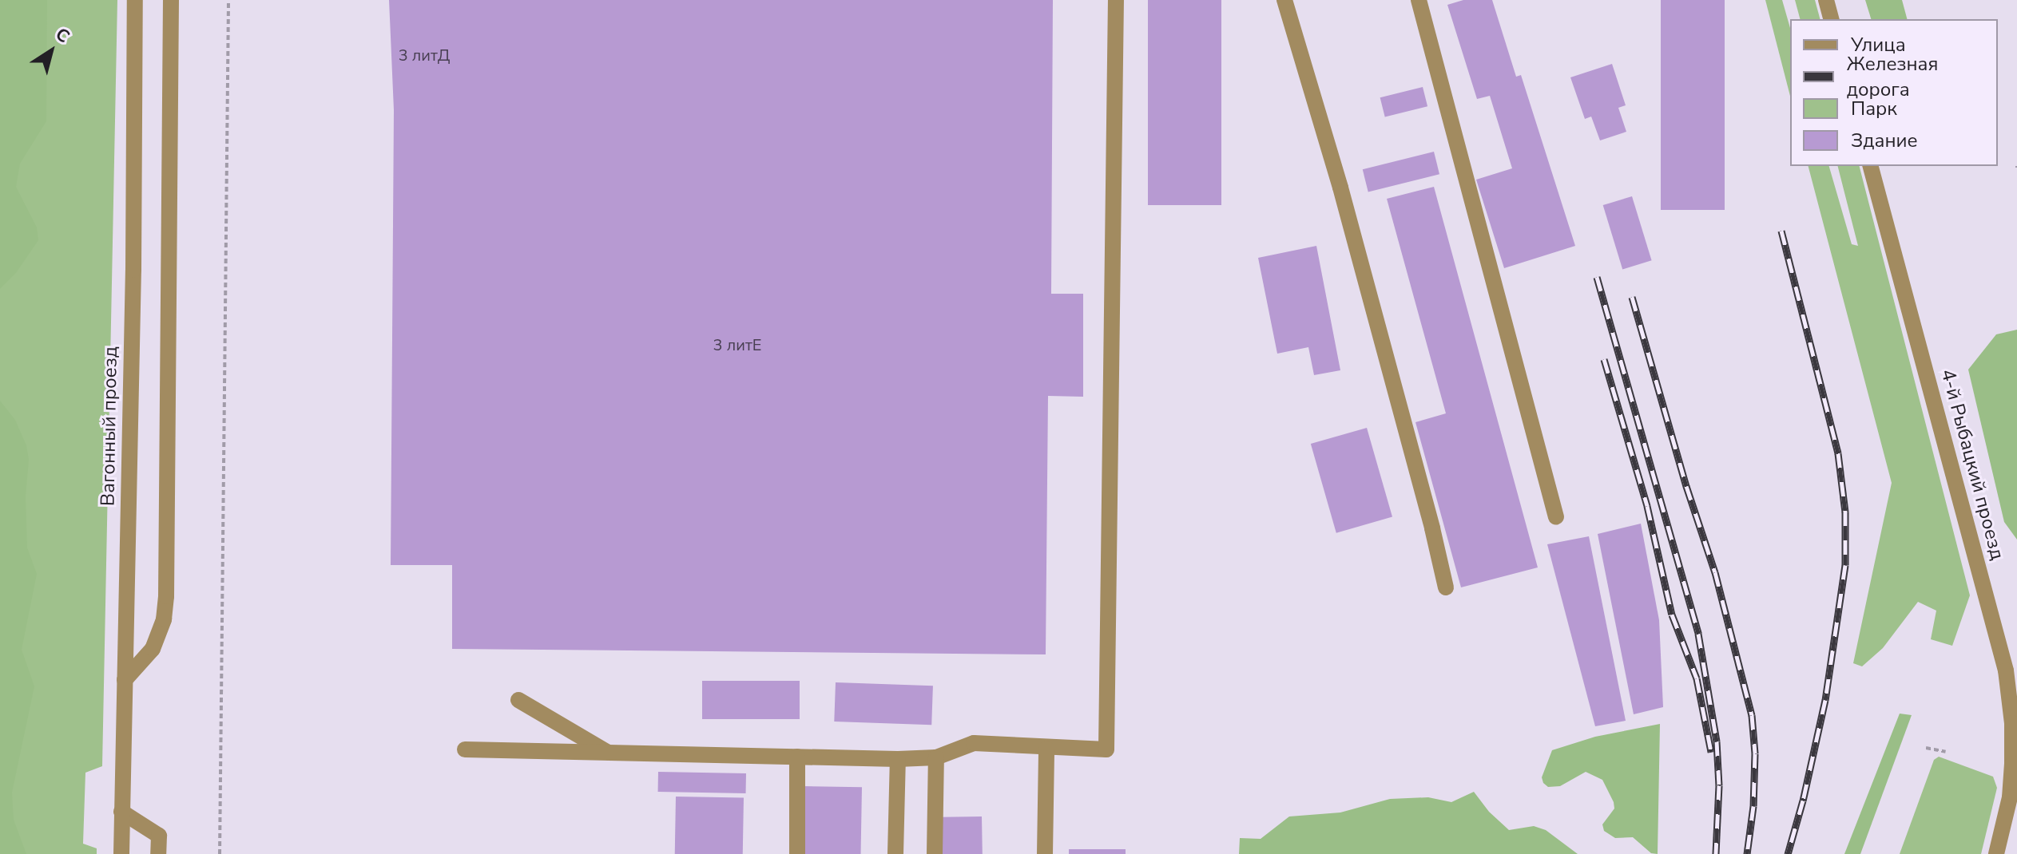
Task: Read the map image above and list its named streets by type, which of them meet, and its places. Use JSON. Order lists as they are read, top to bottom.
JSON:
{
  "streets": {
    "street": ["Вагонный проезд", "4-й Рыбацкий проезд"]
  },
  "house_numbers": ["3 литД", "3 литЕ"],
  "legend": [
    "Улица",
    "Железная дорога",
    "Парк",
    "Здание"
  ],
  "north": "top right"
}
